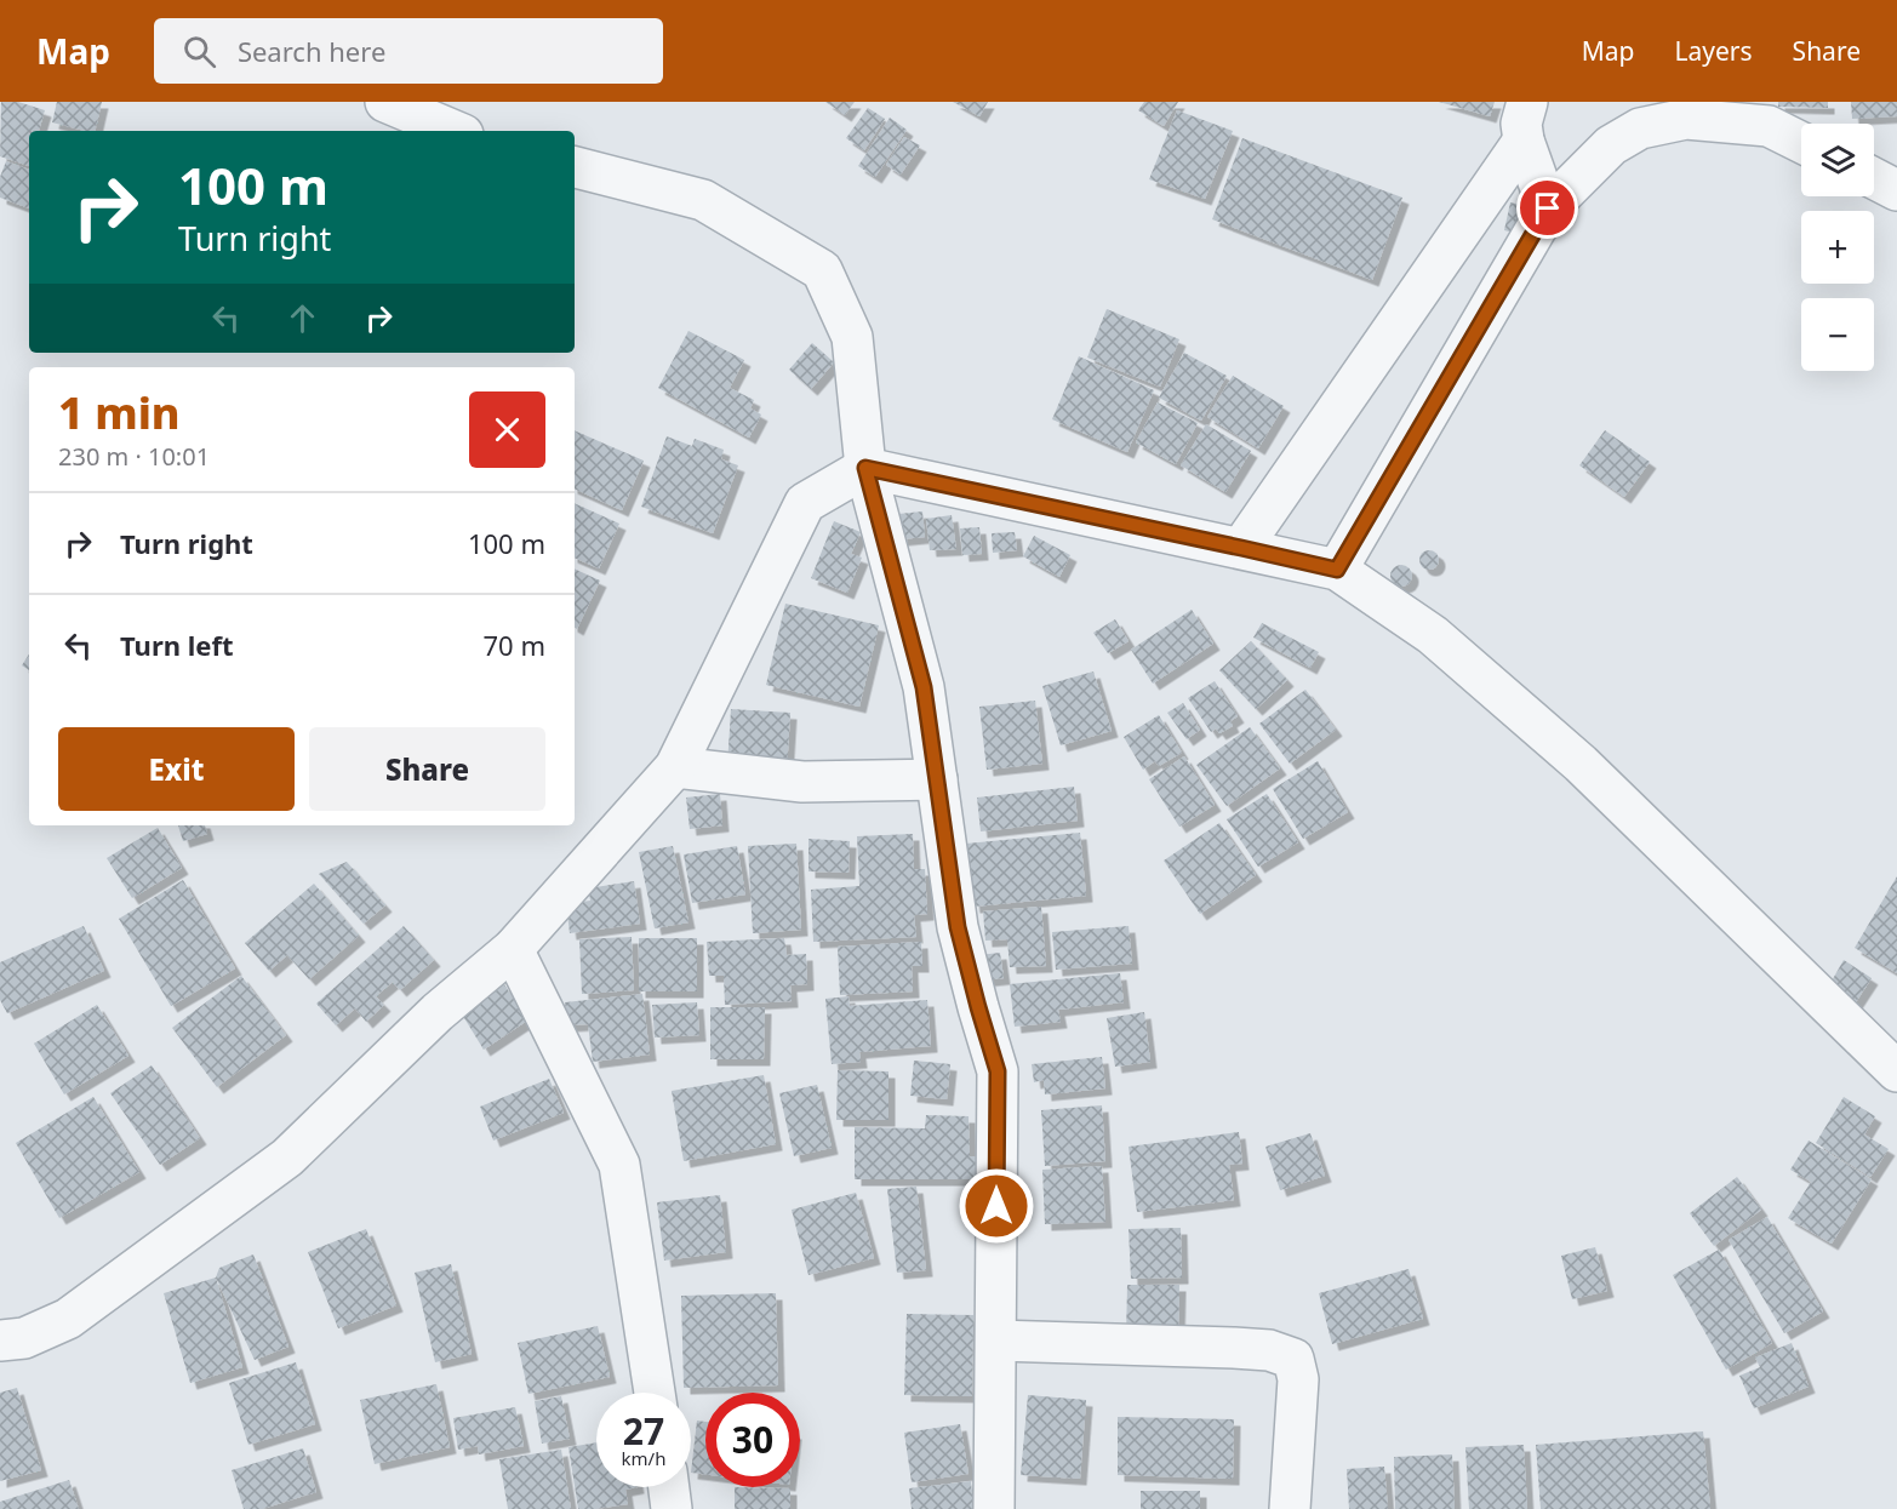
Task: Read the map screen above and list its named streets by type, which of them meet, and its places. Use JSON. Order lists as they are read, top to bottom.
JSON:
{
  "page": {
    "header": "Map",
    "search": "Search here",
    "nav": ["Map", "Layers", "Share"],
    "map_buttons": ["+", "−"],
    "turn": ["100 m", "Turn right"],
    "heading": ["1 min", "230 m · 10:01"],
    "list": [
      {
        "name": "Turn right",
        "value": "100 m"
      },
      {
        "name": "Turn left",
        "value": "70 m"
      }
    ],
    "buttons": ["Exit", "Share"],
    "speed": "27 km/h",
    "limit": "30"
  }
}
